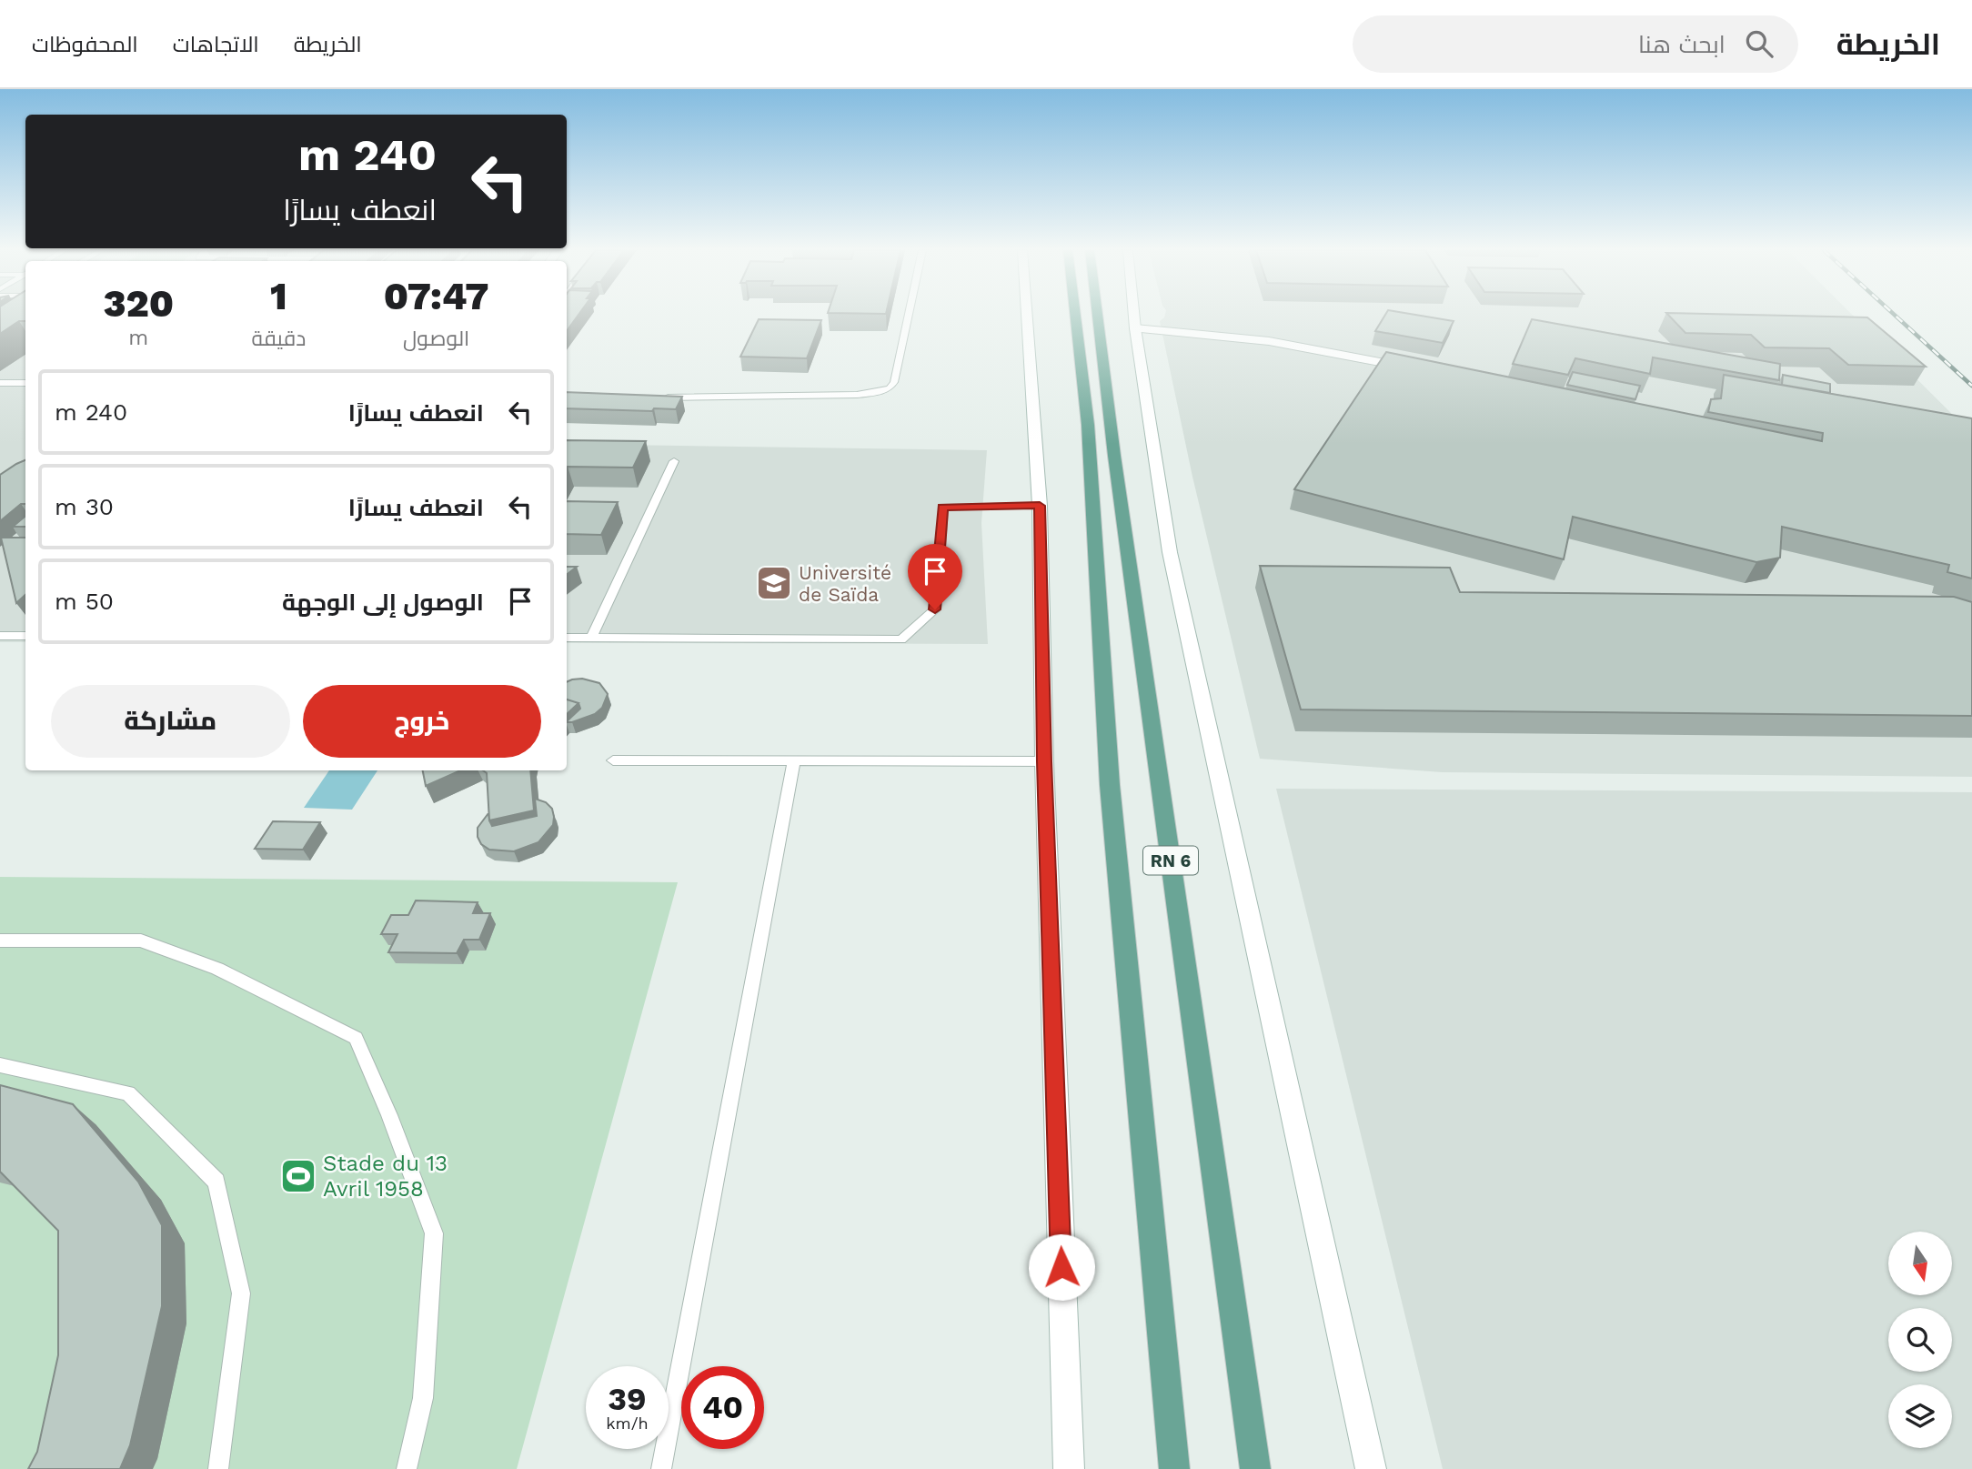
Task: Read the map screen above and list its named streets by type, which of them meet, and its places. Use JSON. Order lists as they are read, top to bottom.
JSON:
{
  "streets": {
    "main road": ["RN 6"]
  },
  "places": {
    "school or university": ["Université de Saïda"],
    "sports": ["Stade du 13 Avril 1958"]
  },
  "north": "bottom",
  "page": {
    "header": "الخريطة",
    "search": "ابحث هنا",
    "nav": ["الخريطة", "الاتجاهات", "المحفوظات"],
    "turn": ["240 m", "انعطف يسارًا"],
    "eta": [
      "07:47",
      "الوصول",
      "1",
      "دقيقة",
      "320",
      "m"
    ],
    "list": [
      {
        "name": "انعطف يسارًا",
        "value": "240 m"
      },
      {
        "name": "انعطف يسارًا",
        "value": "30 m"
      },
      {
        "name": "الوصول إلى الوجهة",
        "value": "50 m"
      }
    ],
    "buttons": ["خروج", "مشاركة"],
    "speed": "39 km/h",
    "limit": "40"
  }
}
